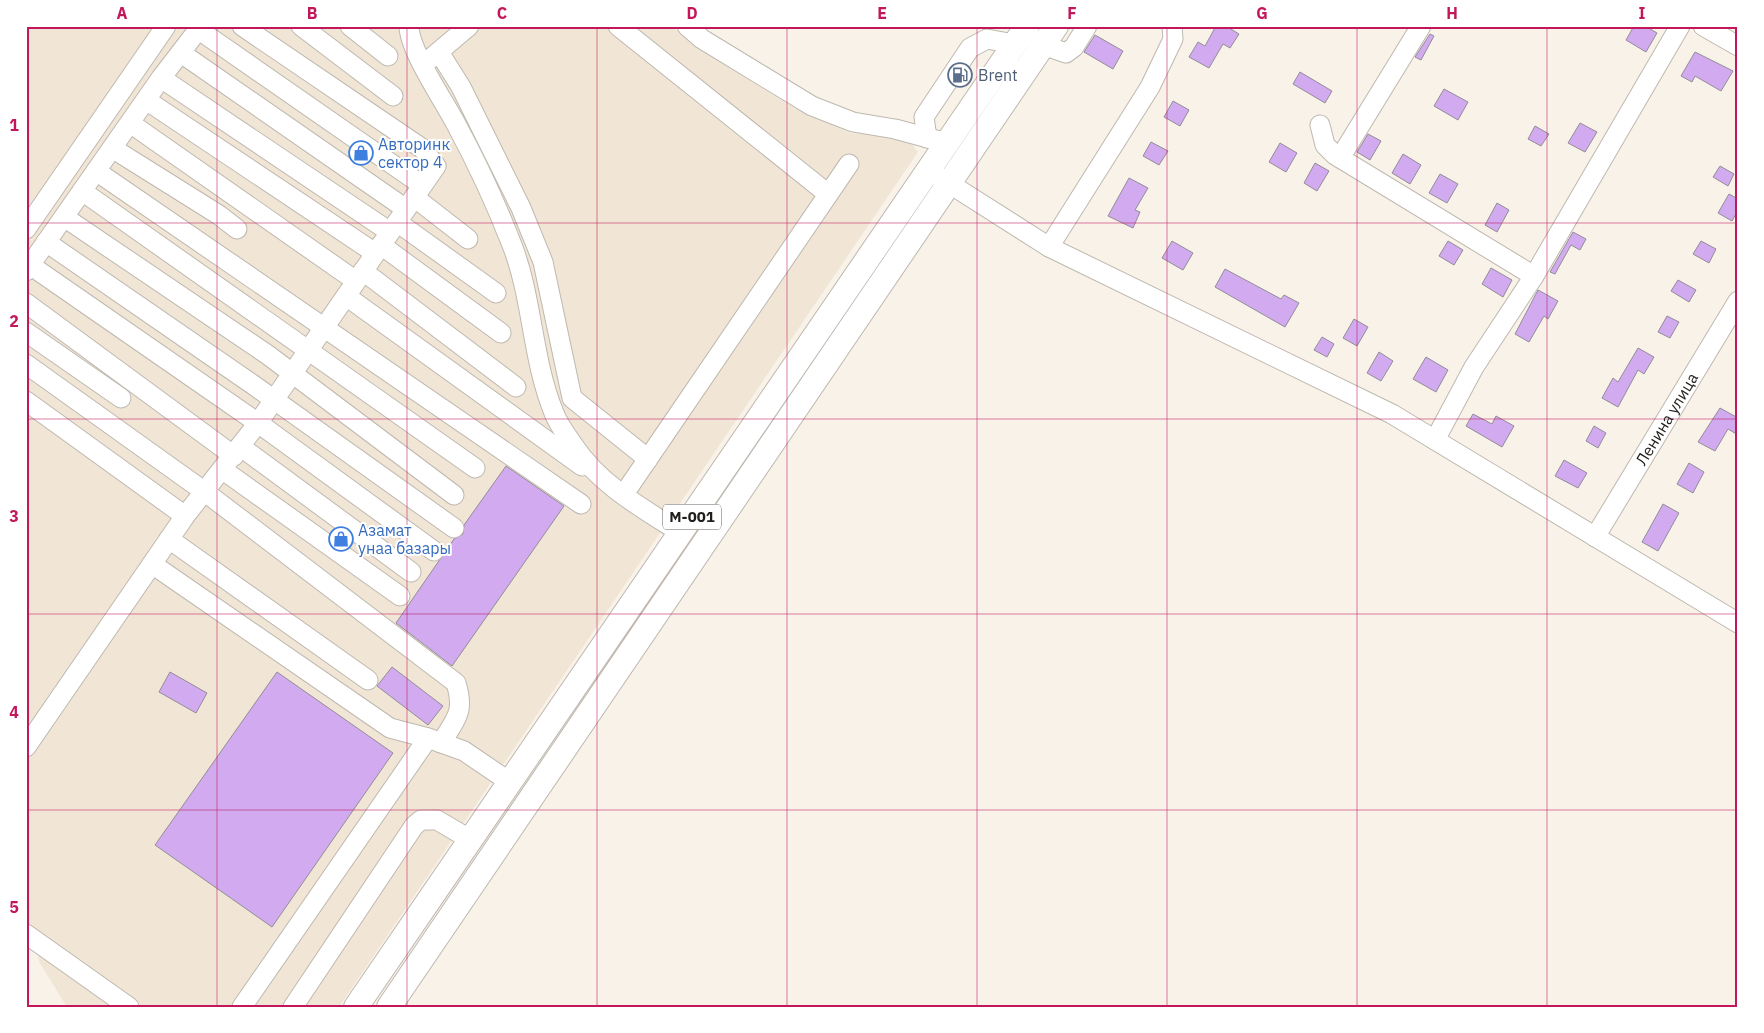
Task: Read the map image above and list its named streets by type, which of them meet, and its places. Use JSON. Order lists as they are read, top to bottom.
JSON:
{
  "streets": {
    "main road": ["M-001"],
    "street": ["Ленина улица"]
  },
  "places": {
    "fuel station": ["Brent"],
    "shop": ["Авторинк сектор 4", "Азамат унаа базары"]
  },
  "grid": {
    "columns": [
      "A",
      "B",
      "C",
      "D",
      "E",
      "F",
      "G",
      "H",
      "I"
    ],
    "rows": [
      "1",
      "2",
      "3",
      "4",
      "5"
    ]
  }
}
